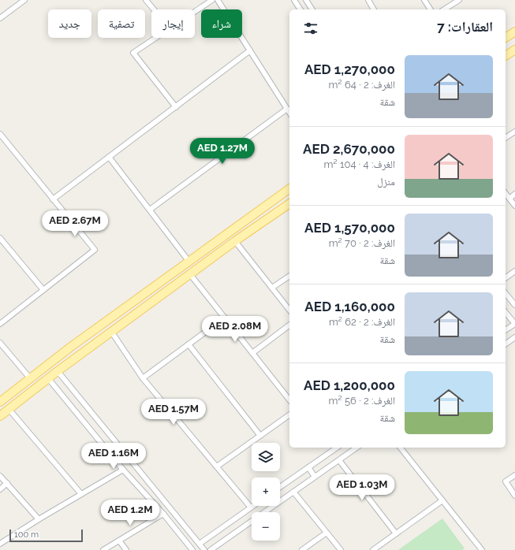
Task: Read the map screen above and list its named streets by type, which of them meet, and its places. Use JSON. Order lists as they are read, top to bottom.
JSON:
{
  "scale_bar": "100 m",
  "page": {
    "chip": [
      "شراء",
      "إيجار",
      "تصفية",
      "جديد"
    ],
    "heading": "العقارات: 7",
    "list": [
      {
        "name": "AED 1,270,000",
        "note": "الغرف: 2 · 64 m² · شقة"
      },
      {
        "name": "AED 2,670,000",
        "note": "الغرف: 4 · 104 m² · منزل"
      },
      {
        "name": "AED 1,570,000",
        "note": "الغرف: 2 · 70 m² · شقة"
      },
      {
        "name": "AED 1,160,000",
        "note": "الغرف: 2 · 62 m² · شقة"
      },
      {
        "name": "AED 1,200,000",
        "note": "الغرف: 2 · 56 m² · شقة"
      }
    ],
    "price": [
      "AED 1.27M",
      "AED 2.67M",
      "AED 2.08M",
      "AED 1.57M",
      "AED 1.16M",
      "AED 1.03M",
      "AED 1.2M"
    ],
    "map_buttons": ["+", "−"],
    "scale": "100 m"
  }
}
